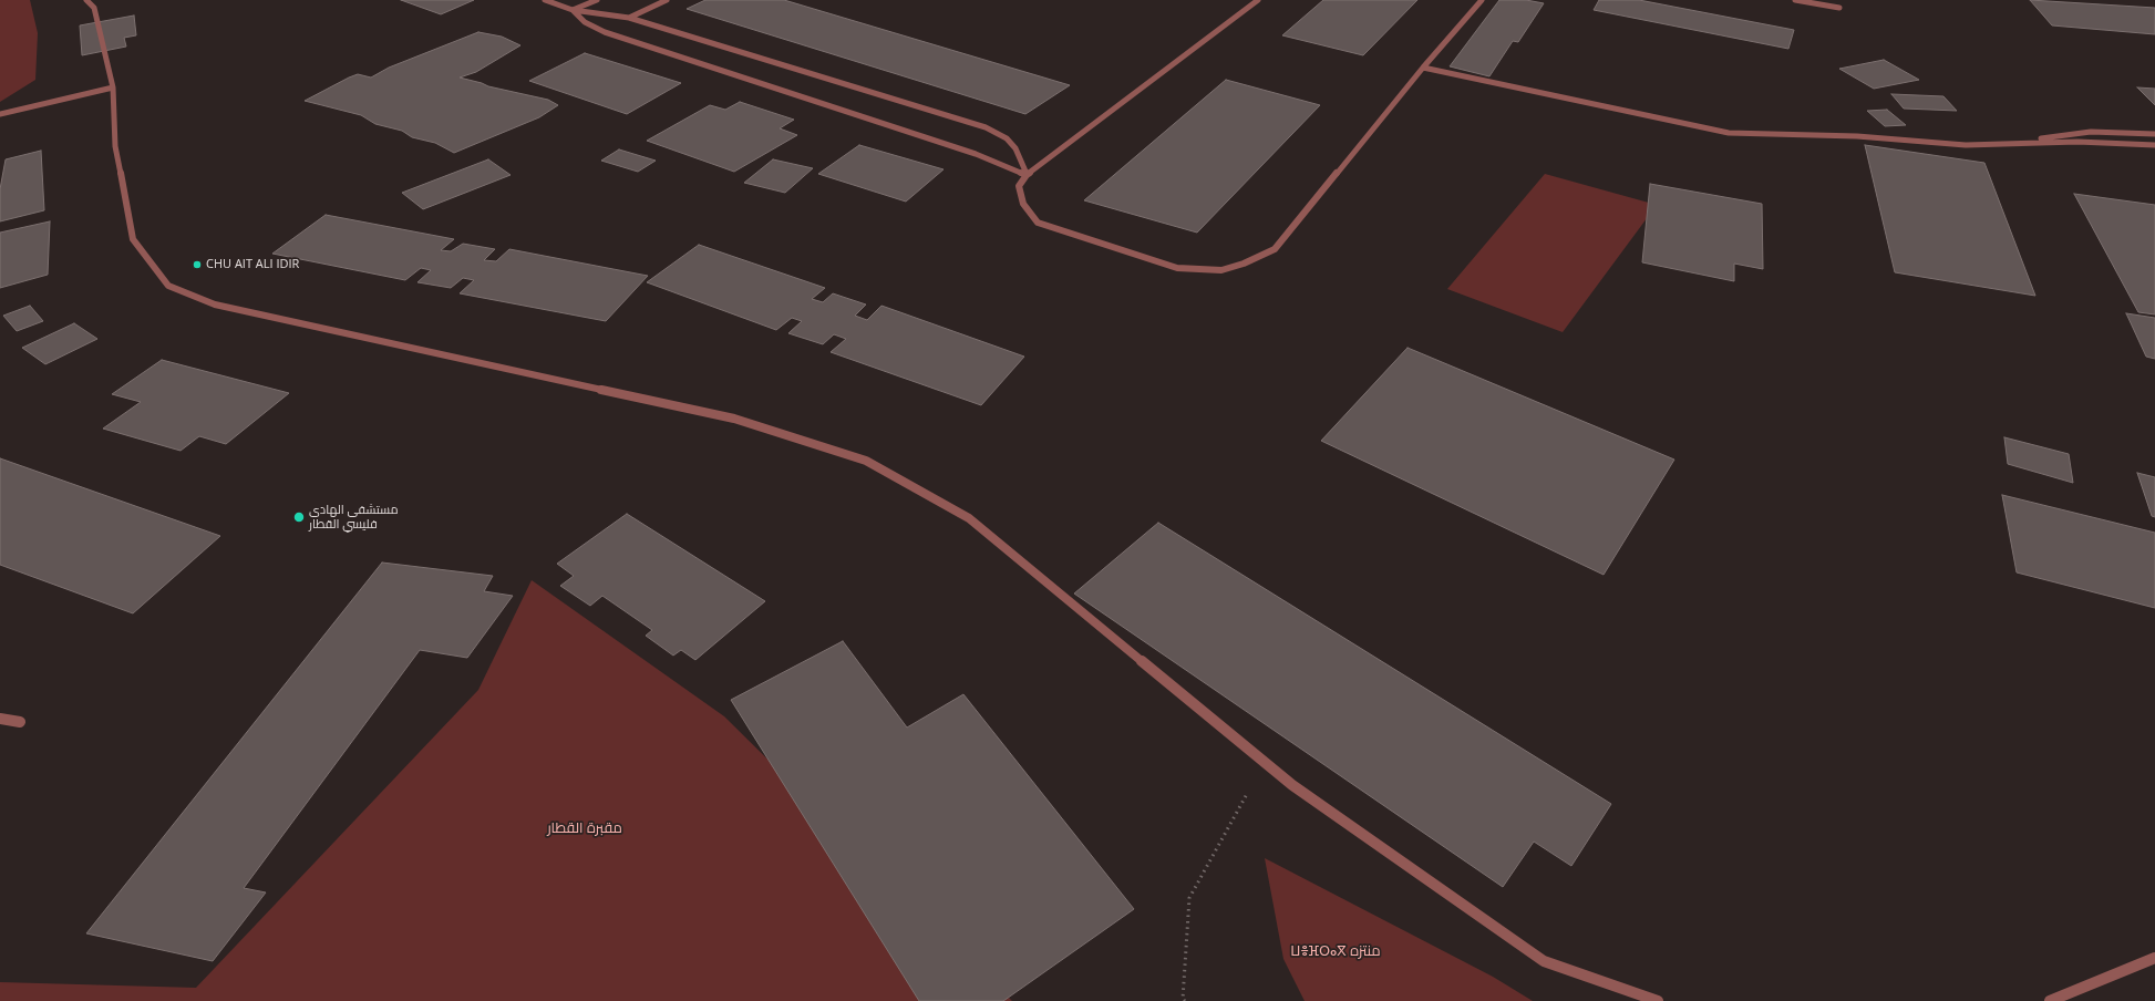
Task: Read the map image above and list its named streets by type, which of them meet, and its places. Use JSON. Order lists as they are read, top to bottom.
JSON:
{
  "parks": ["مقبرة القطار", "ⵡⴻⴼⵔⴰⴳ منتزه"],
  "places": ["CHU AIT ALI IDIR", "مستشفى الهادي فليسي القطار"]
}
